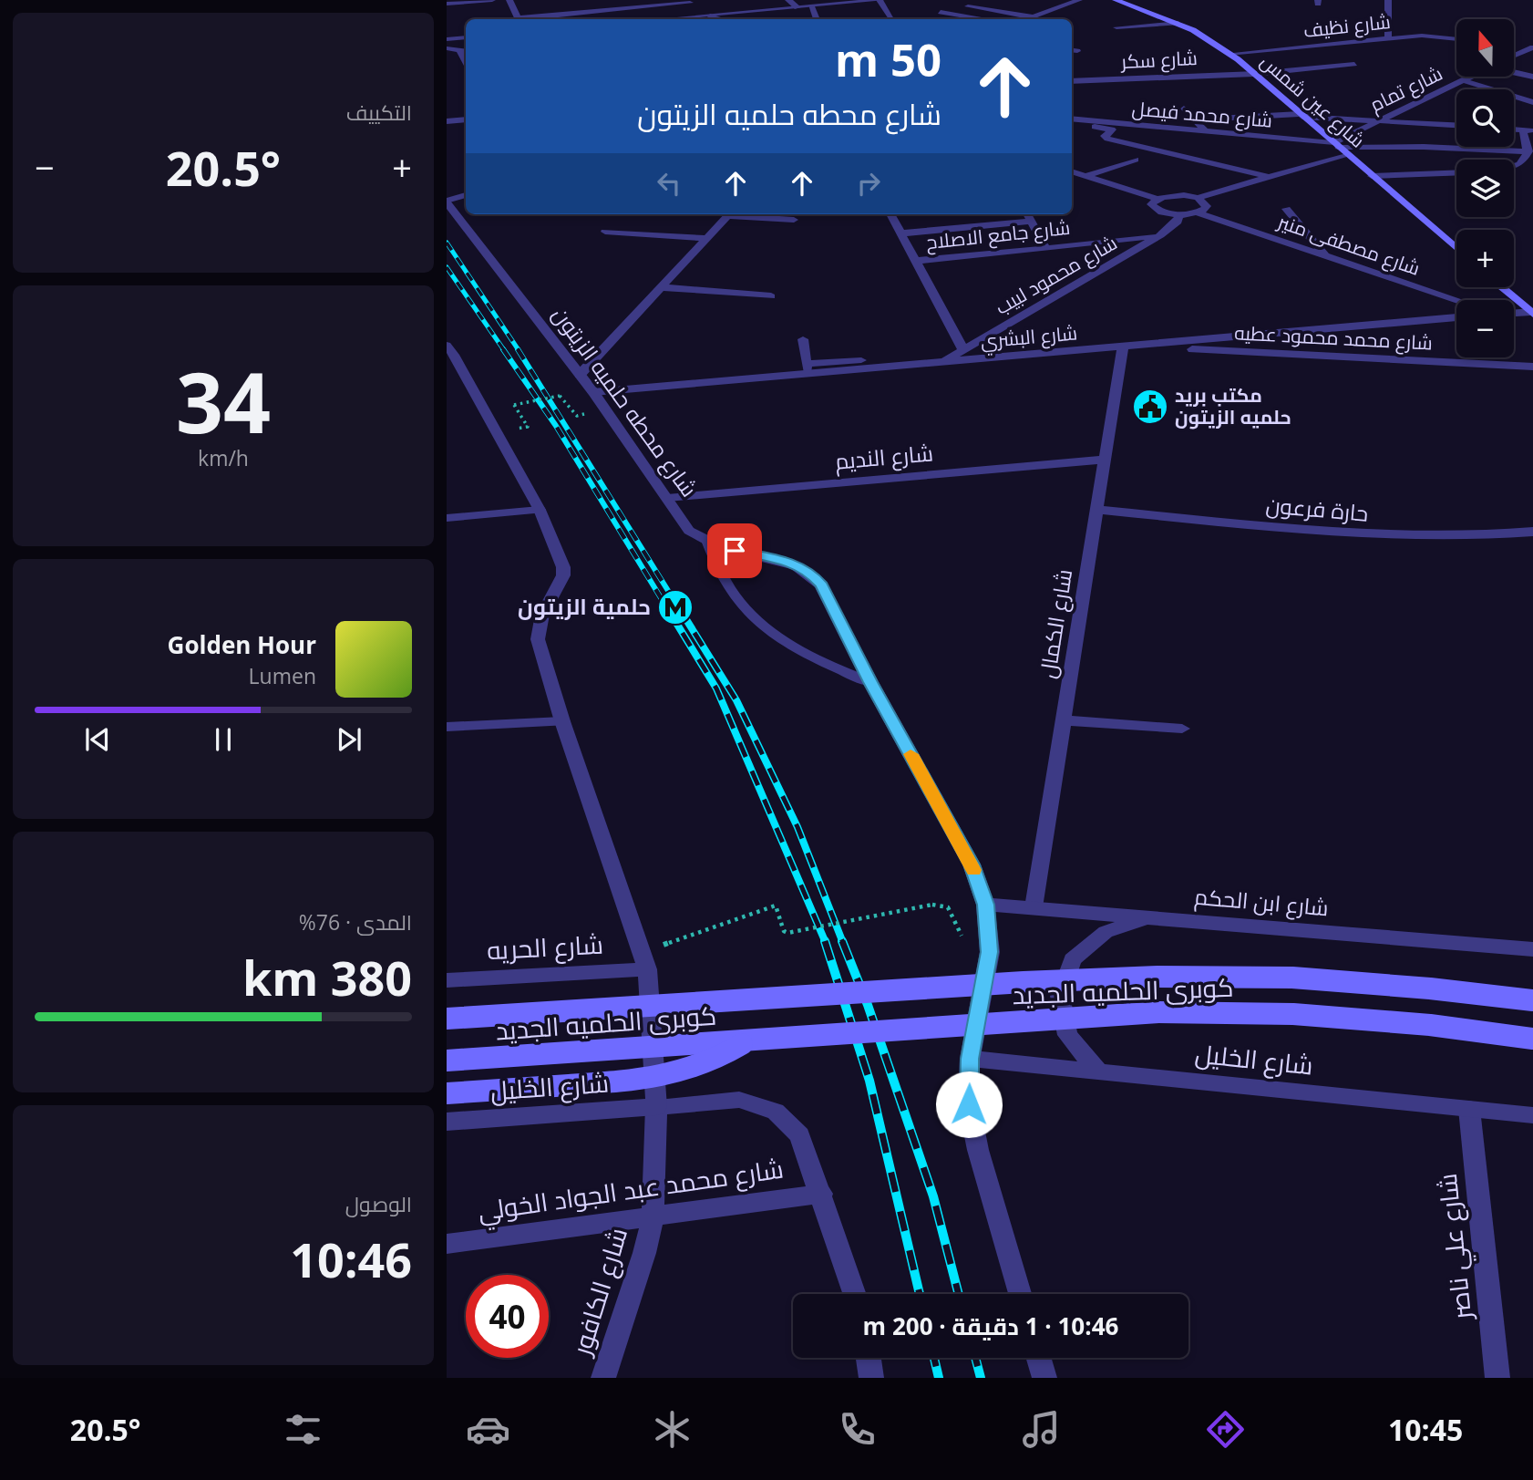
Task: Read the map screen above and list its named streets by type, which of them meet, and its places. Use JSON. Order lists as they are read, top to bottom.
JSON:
{
  "streets": {
    "main road": ["شارع عين شمس", "كوبرى الحلميه الجديد"],
    "street": [
      "شارع نظيف",
      "شارع سكر",
      "شارع تمام",
      "شارع محمد فيصل",
      "شارع جامع الاصلاح",
      "شارع مصطفى منير",
      "شارع محمود لبيب",
      "شارع البشري",
      "شارع محمد محمود عطيه",
      "شارع محطه حلميه الزيتون",
      "شارع النديم",
      "حارة فرعون",
      "شارع الكمال",
      "شارع ابن الحكم",
      "شارع الحريه",
      "شارع الخليل",
      "شارع محمد عبد الجواد الخولي",
      "شارع علي ناصر",
      "شارع الكافور"
    ]
  },
  "crossings": [
    ["شارع نظيف", "شارع عين شمس"],
    ["شارع سكر", "شارع عين شمس"],
    ["شارع تمام", "شارع عين شمس"],
    ["شارع تمام", "شارع محمد فيصل"],
    ["شارع عين شمس", "شارع محمد فيصل"],
    ["شارع جامع الاصلاح", "شارع محمود لبيب"],
    ["شارع محمود لبيب", "شارع البشري"],
    ["شارع البشري", "شارع محمد محمود عطيه"],
    ["شارع البشري", "شارع محطه حلميه الزيتون"],
    ["شارع البشري", "شارع الكمال"],
    ["شارع محمد محمود عطيه", "شارع الكمال"],
    ["شارع محطه حلميه الزيتون", "شارع النديم"],
    ["شارع محطه حلميه الزيتون", "شارع ابن الحكم"],
    ["شارع محطه حلميه الزيتون", "شارع الخليل"],
    ["شارع النديم", "شارع الكمال"],
    ["حارة فرعون", "شارع الكمال"],
    ["شارع الكمال", "شارع ابن الحكم"],
    ["شارع الخليل", "شارع محمد عبد الجواد الخولي"],
    ["شارع الخليل", "شارع علي ناصر"],
    ["شارع الخليل", "شارع الكافور"],
    ["شارع محمد عبد الجواد الخولي", "شارع الكافور"]
  ],
  "places": {
    "public building": ["مكتب بريد حلميه الزيتون"],
    "metro station": ["حلمية الزيتون"]
  },
  "north": "top",
  "page": {
    "tile": [
      "التكييف",
      ["34", "km/h"],
      ["المدى · 76%", "380 km"],
      ["الوصول", "10:46"]
    ],
    "map_buttons": ["+", "−"],
    "turn": ["50 m", "شارع محطه حلميه الزيتون"],
    "heat": ["−", "20.5°", "+"],
    "song": ["Golden Hour", "Lumen"],
    "limit": "40",
    "trip": "10:46 · 1 دقيقة · 200 m",
    "tabs": ["10:45", "20.5°"]
  }
}
